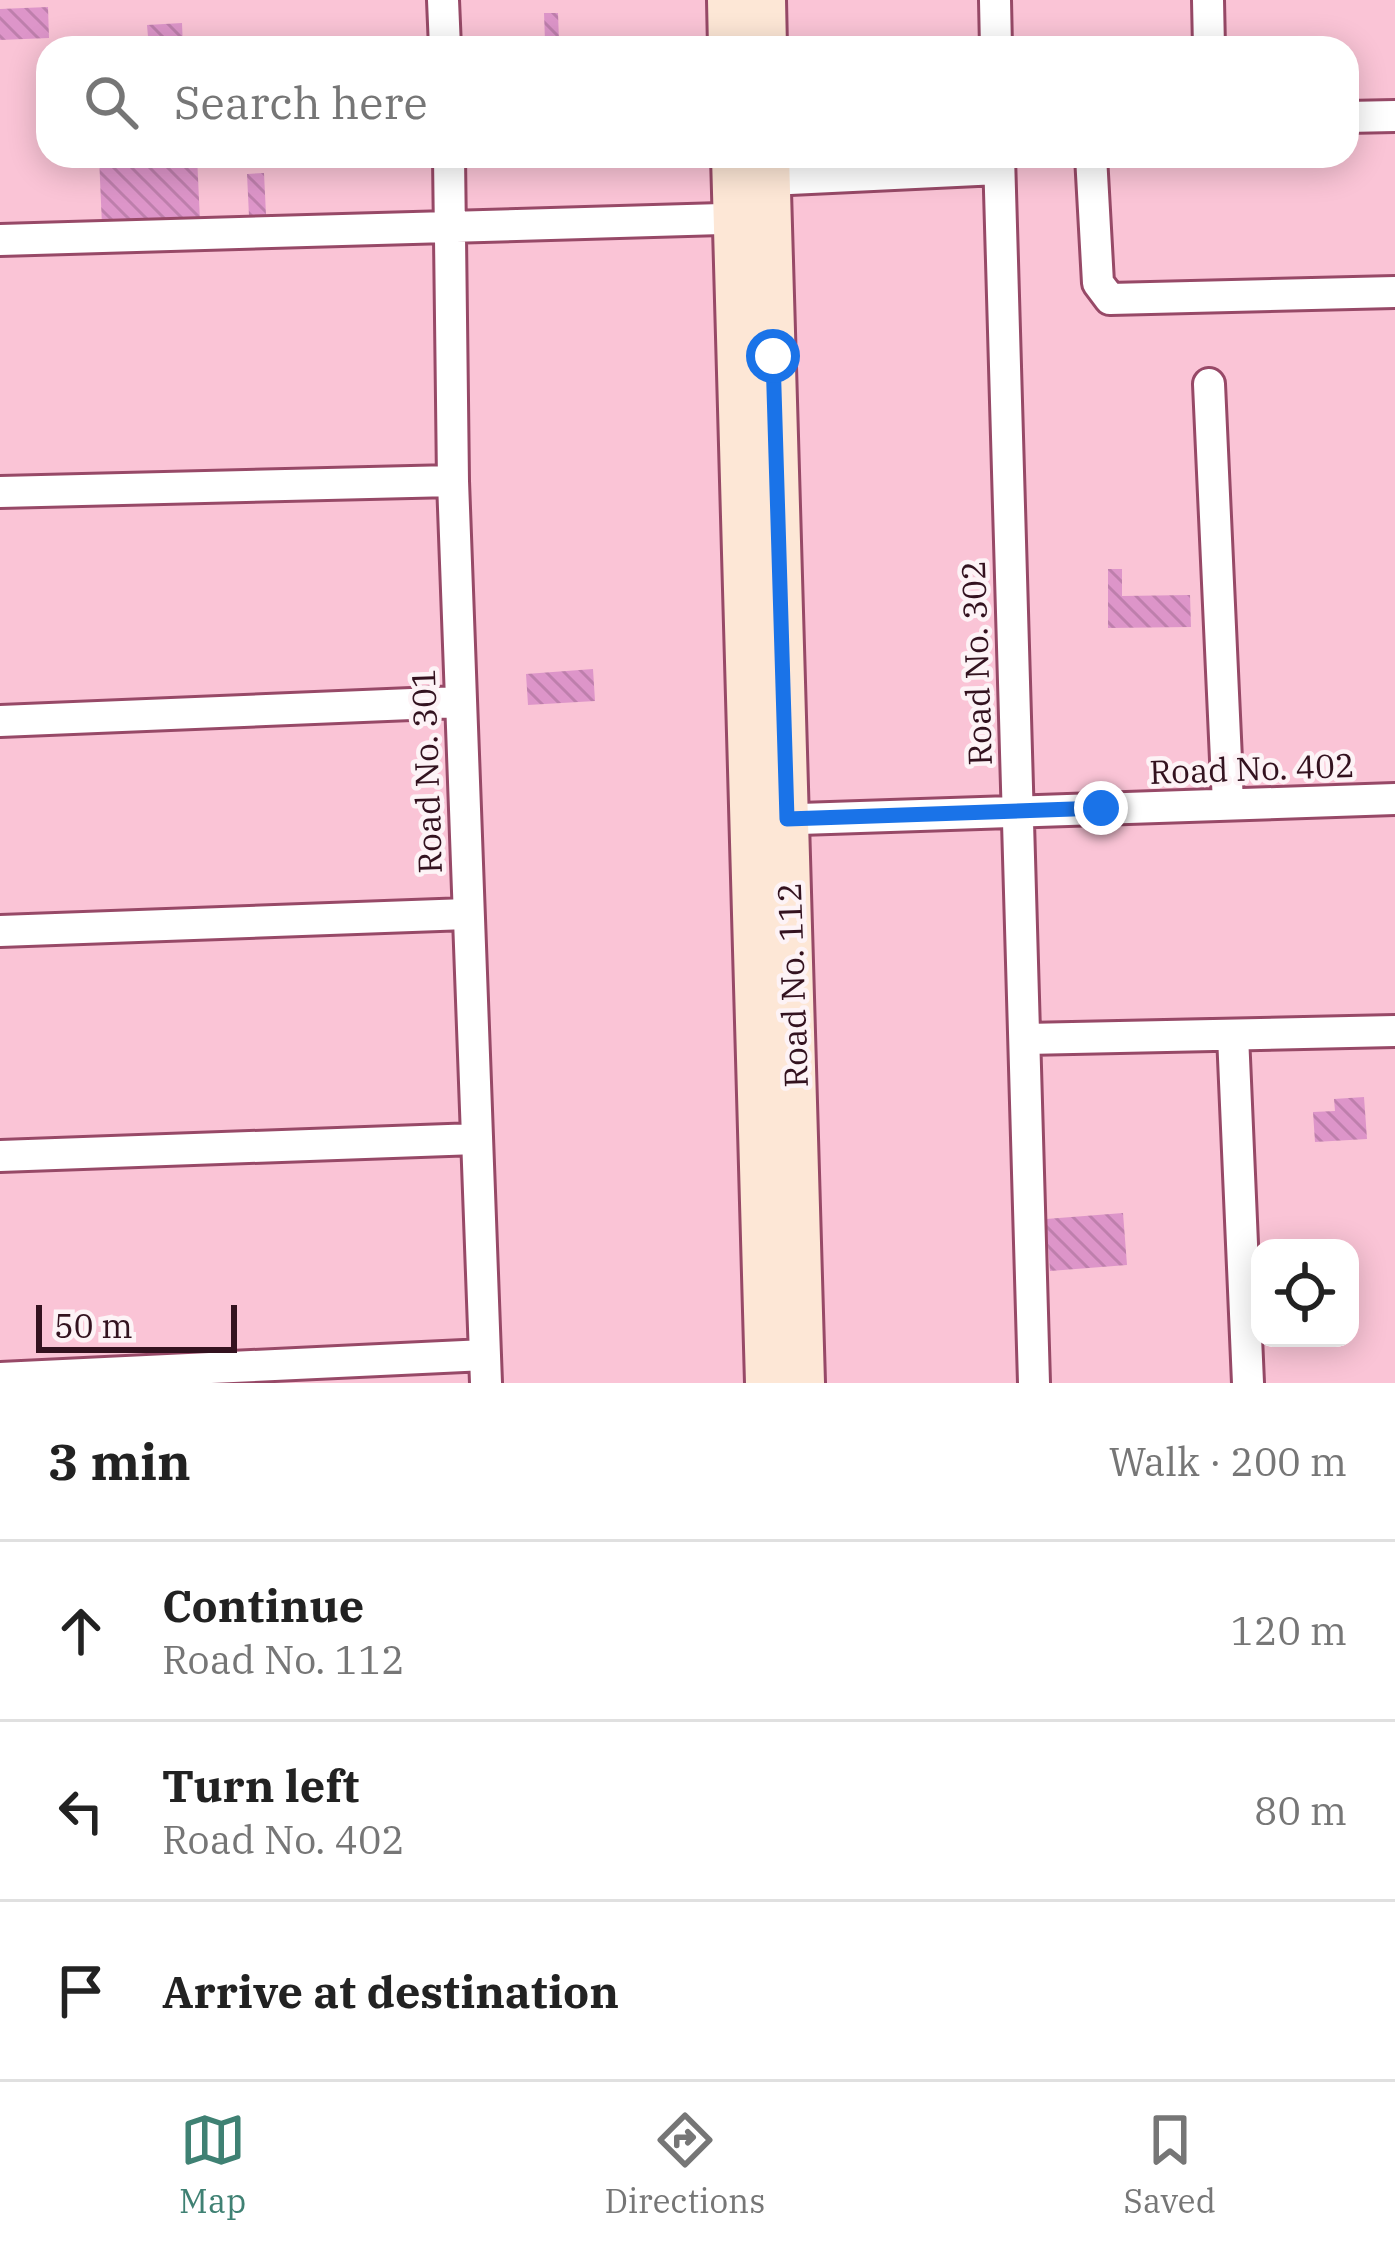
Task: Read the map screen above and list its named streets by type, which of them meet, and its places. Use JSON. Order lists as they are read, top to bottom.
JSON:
{
  "streets": {
    "street": [
      "Road No. 302",
      "Road No. 402",
      "Road No. 301",
      "Road No. 112"
    ]
  },
  "crossings": [
    ["Road No. 302", "Road No. 402"],
    ["Road No. 402", "Road No. 112"]
  ],
  "scale_bar": "50 m",
  "page": {
    "search": "Search here",
    "scale": "50 m",
    "heading": ["3 min", "Walk · 200 m"],
    "list": [
      ["Continue", "Road No. 112", "120 m"],
      ["Turn left", "Road No. 402", "80 m"],
      "Arrive at destination"
    ],
    "nav": ["Map", "Directions", "Saved"]
  }
}
